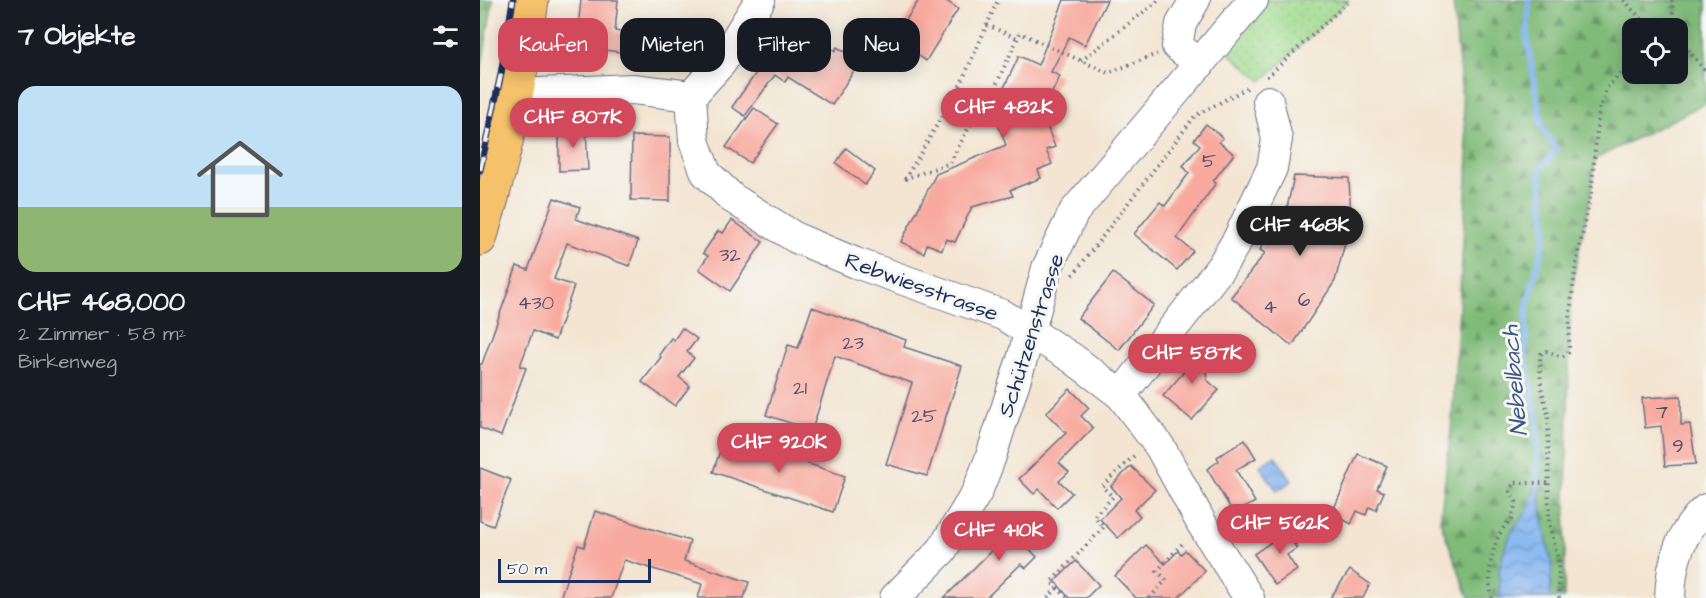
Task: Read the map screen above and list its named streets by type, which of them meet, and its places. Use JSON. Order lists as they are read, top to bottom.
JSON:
{
  "streets": {
    "street": ["Rebwiesstrasse", "Schützenstrasse"]
  },
  "crossings": [
    ["Rebwiesstrasse", "Schützenstrasse"]
  ],
  "water": ["Nebelbach"],
  "house_numbers": [
    "5",
    "32",
    "6",
    "430",
    "4",
    "23",
    "21",
    "7",
    "25",
    "9"
  ],
  "scale_bar": "50 m",
  "page": {
    "heading": "7 Objekte",
    "chip": [
      "Kaufen",
      "Mieten",
      "Filter",
      "Neu"
    ],
    "list": [
      {
        "name": "CHF 468,000",
        "note": "2 Zimmer · 58 m² · Birkenweg"
      }
    ],
    "price": [
      "CHF 482K",
      "CHF 807K",
      "CHF 468K",
      "CHF 587K",
      "CHF 920K",
      "CHF 562K",
      "CHF 410K"
    ],
    "scale": "50 m"
  }
}
